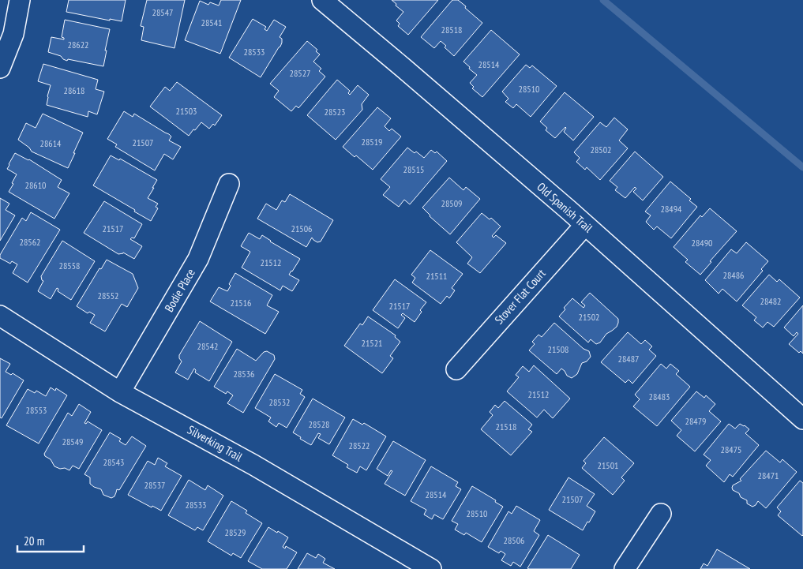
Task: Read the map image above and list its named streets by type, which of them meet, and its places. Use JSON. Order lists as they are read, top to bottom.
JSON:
{
  "streets": {
    "street": [
      "Old Spanish Trail",
      "Bodie Place",
      "Stover Flat Court",
      "Silverking Trail"
    ]
  },
  "crossings": [
    ["Old Spanish Trail", "Stover Flat Court"],
    ["Bodie Place", "Silverking Trail"]
  ],
  "house_numbers": [
    "28547",
    "28541",
    "28518",
    "28622",
    "28533",
    "28514",
    "28527",
    "28510",
    "28618",
    "21503",
    "28523",
    "28519",
    "21507",
    "28614",
    "28502",
    "28515",
    "28610",
    "28509",
    "28494",
    "21517",
    "21506",
    "28562",
    "28490",
    "21512",
    "28558",
    "28486",
    "21511",
    "28552",
    "28482",
    "21516",
    "21517",
    "21502",
    "21521",
    "28542",
    "21508",
    "28487",
    "28536",
    "21512",
    "28483",
    "28532",
    "28553",
    "28479",
    "28528",
    "21518",
    "28549",
    "28522",
    "28475",
    "28543",
    "21501",
    "28471",
    "28537",
    "28514",
    "21507",
    "28533",
    "28510",
    "28529",
    "28506"
  ],
  "scale_bar": "20 m"
}
